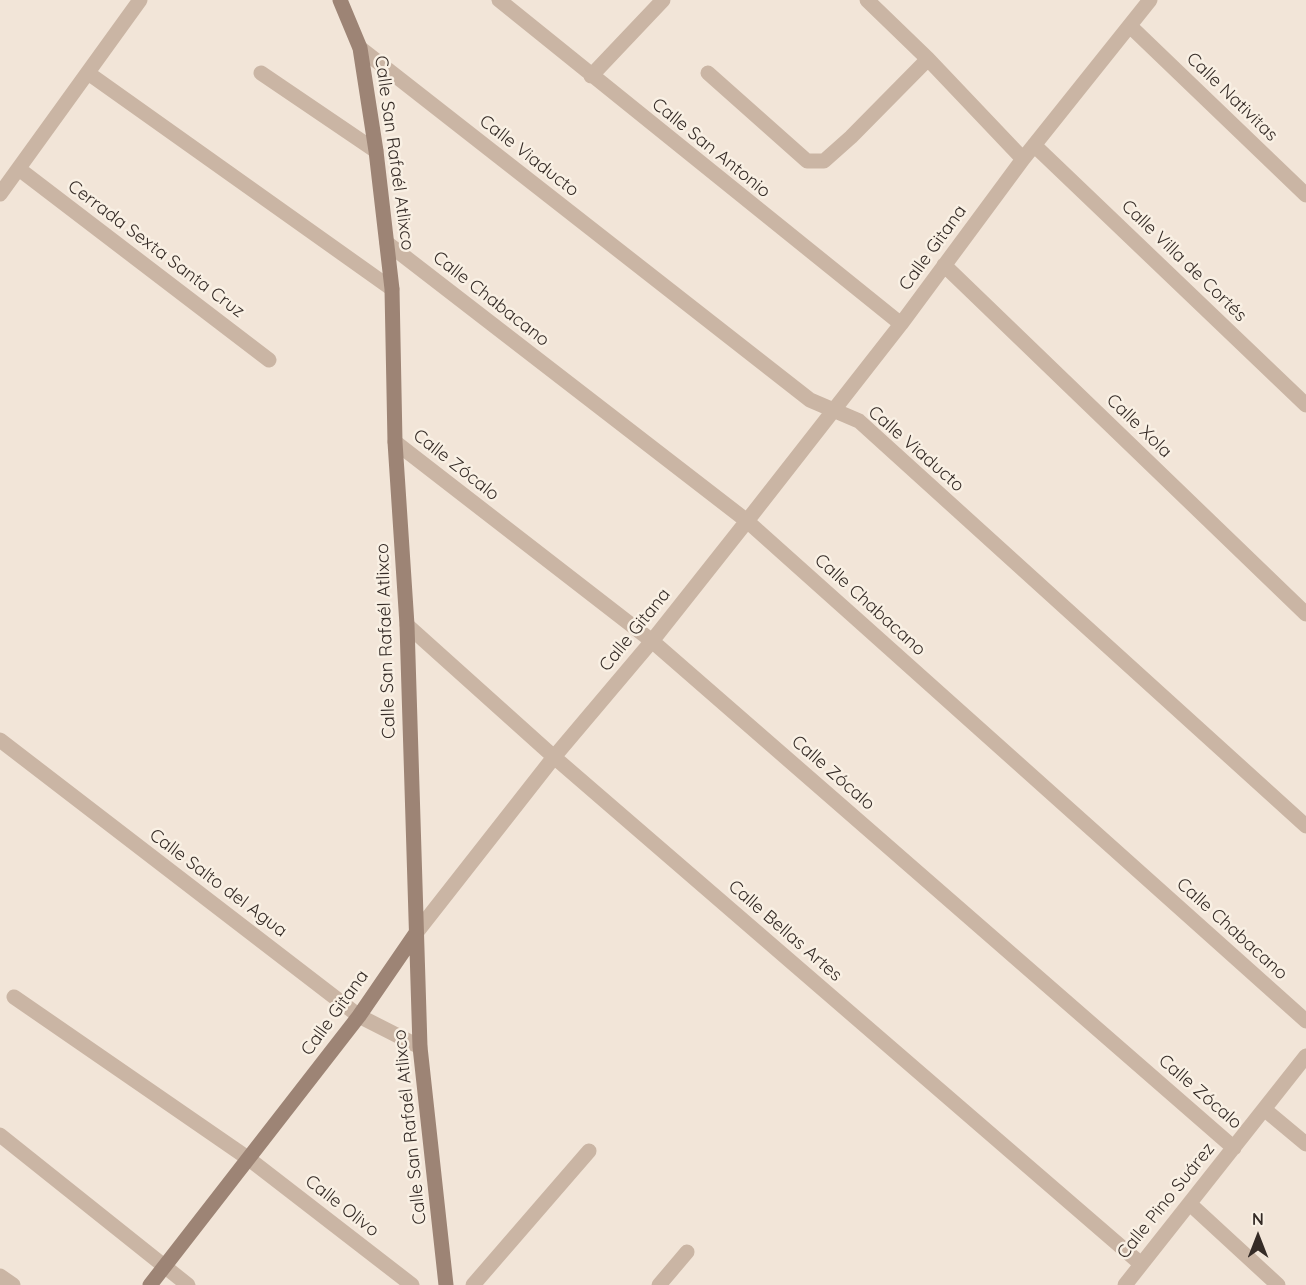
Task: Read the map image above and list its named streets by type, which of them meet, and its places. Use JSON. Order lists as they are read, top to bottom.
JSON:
{
  "streets": {
    "street": [
      "Calle Nativitas",
      "Calle San Antonio",
      "Calle San Rafaél Atlixco",
      "Calle Viaducto",
      "Calle Gitana",
      "Cerrada Sexta Santa Cruz",
      "Calle Villa de Cortés",
      "Calle Chabacano",
      "Calle Xola",
      "Calle Zócalo",
      "Calle Salto del Agua",
      "Calle Bellas Artes",
      "Calle Pino Suárez",
      "Calle Olivo"
    ]
  },
  "crossings": [
    ["Calle Nativitas", "Calle Gitana"],
    ["Calle San Antonio", "Calle Gitana"],
    ["Calle San Rafaél Atlixco", "Calle Viaducto"],
    ["Calle San Rafaél Atlixco", "Calle Gitana"],
    ["Calle San Rafaél Atlixco", "Calle Chabacano"],
    ["Calle San Rafaél Atlixco", "Calle Zócalo"],
    ["Calle San Rafaél Atlixco", "Calle Salto del Agua"],
    ["Calle San Rafaél Atlixco", "Calle Bellas Artes"],
    ["Calle Viaducto", "Calle Gitana"],
    ["Calle Gitana", "Calle Villa de Cortés"],
    ["Calle Gitana", "Calle Chabacano"],
    ["Calle Gitana", "Calle Xola"],
    ["Calle Gitana", "Calle Zócalo"],
    ["Calle Gitana", "Calle Salto del Agua"],
    ["Calle Gitana", "Calle Bellas Artes"],
    ["Calle Gitana", "Calle Olivo"],
    ["Calle Zócalo", "Calle Pino Suárez"],
    ["Calle Bellas Artes", "Calle Pino Suárez"]
  ],
  "north": "top"
}
